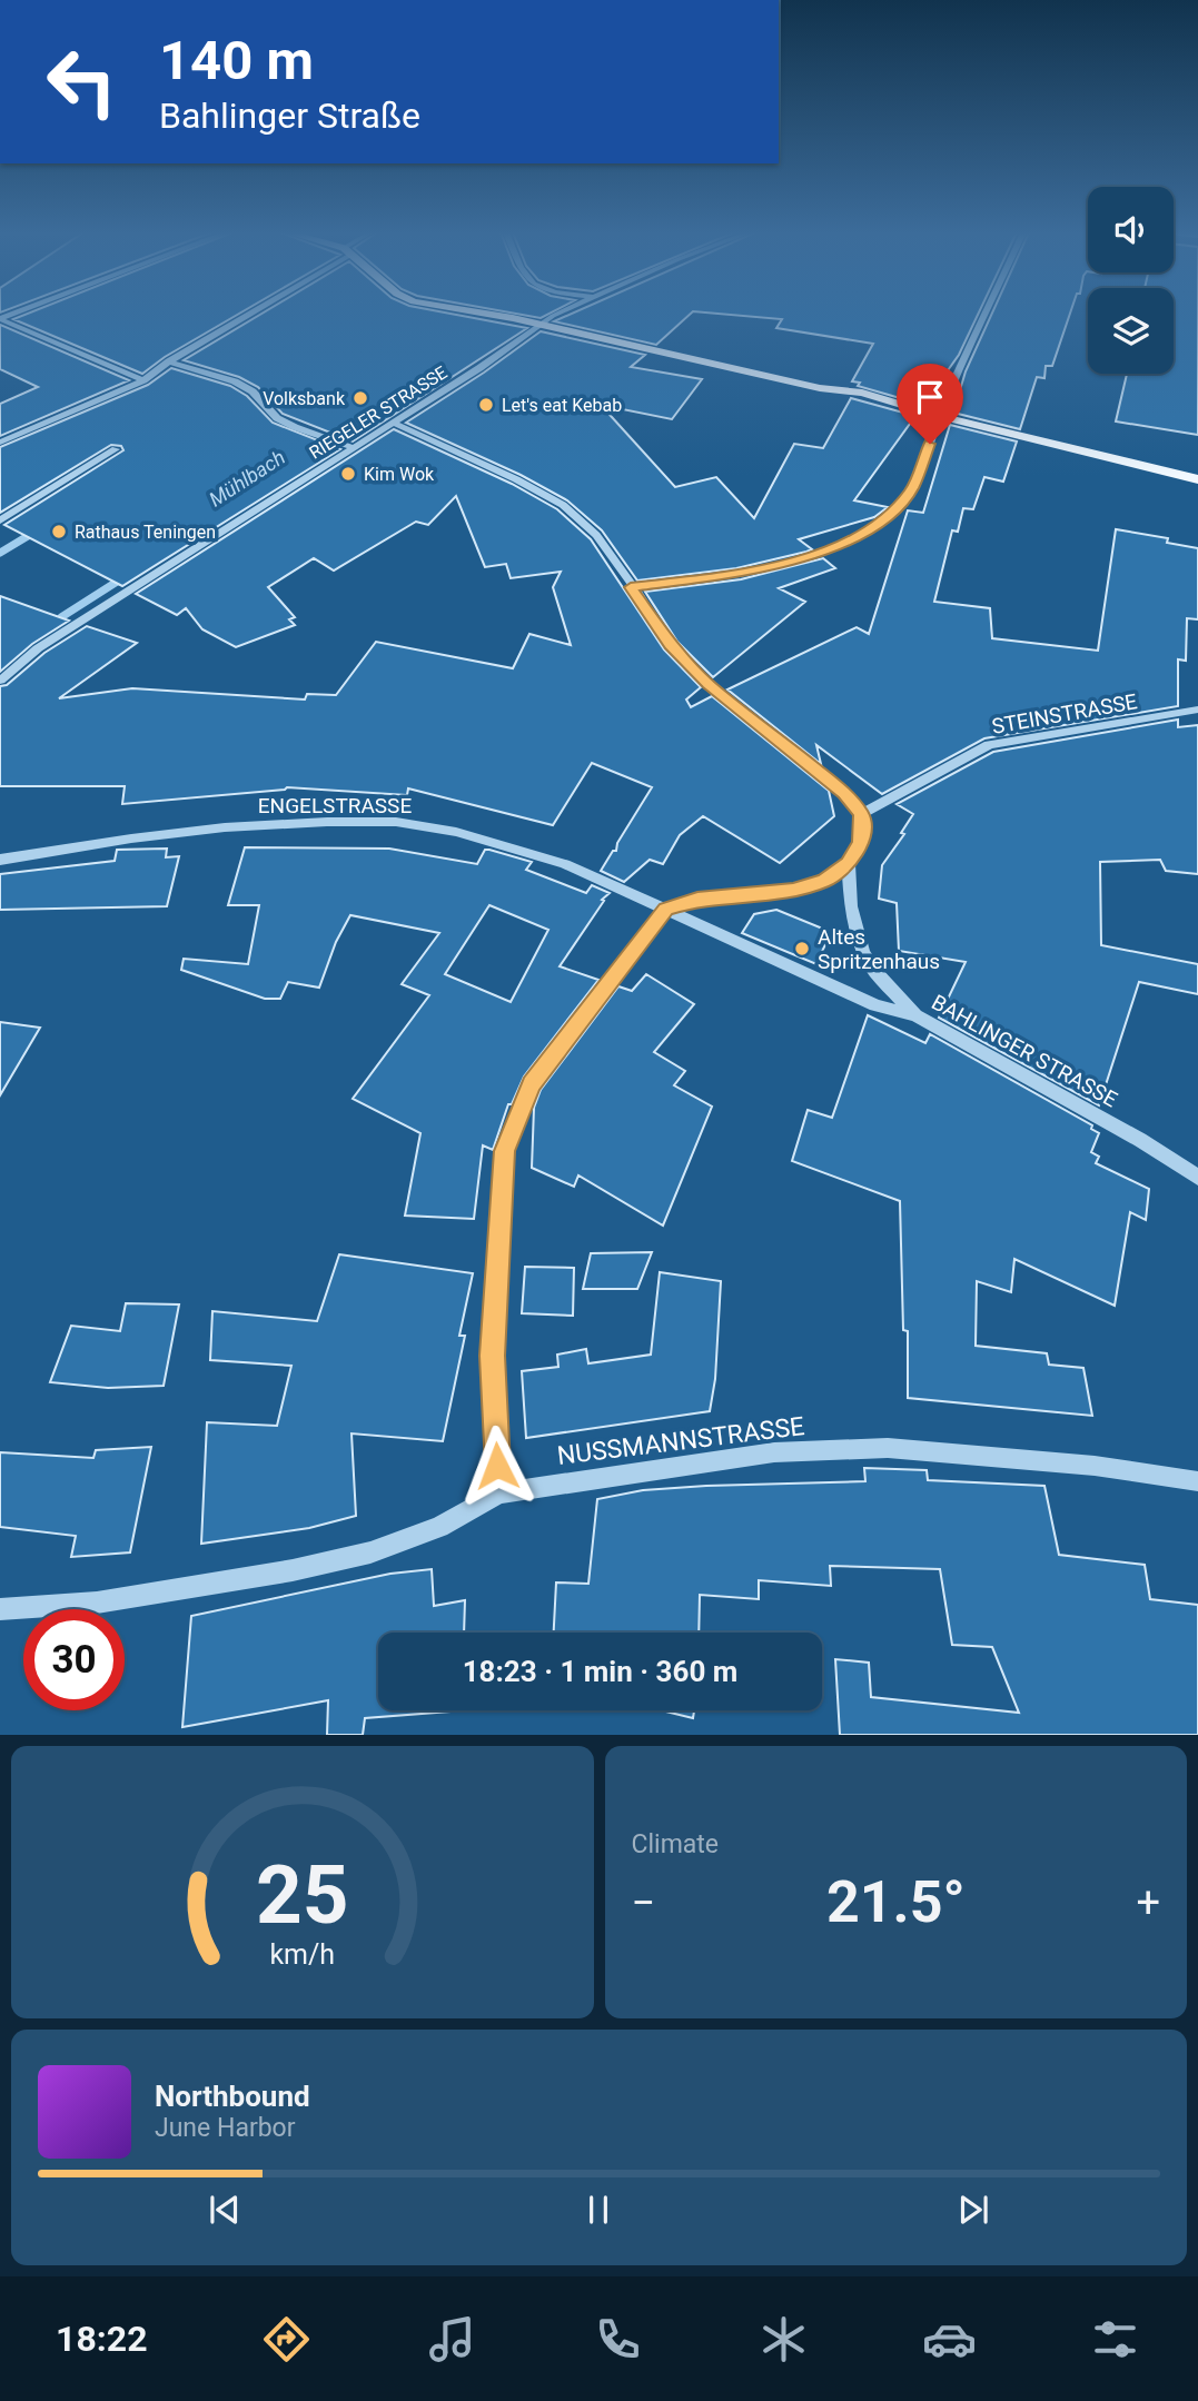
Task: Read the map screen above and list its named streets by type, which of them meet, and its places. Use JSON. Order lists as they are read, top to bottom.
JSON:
{
  "streets": {
    "street": [
      "RIEGELER STRASSE",
      "STEINSTRASSE",
      "ENGELSTRASSE",
      "BAHLINGER STRASSE",
      "NUSSMANNSTRASSE"
    ]
  },
  "crossings": [
    ["STEINSTRASSE", "BAHLINGER STRASSE"],
    ["ENGELSTRASSE", "BAHLINGER STRASSE"]
  ],
  "water": ["Mühlbach"],
  "places": [
    "Volksbank",
    "Let's eat Kebab",
    "Kim Wok",
    "Rathaus Teningen",
    "Altes Spritzenhaus"
  ],
  "page": {
    "turn": ["140 m", "Bahlinger Straße"],
    "limit": "30",
    "trip": "18:23 · 1 min · 360 m",
    "tile": "Climate",
    "heat": ["−", "21.5°", "+"],
    "song": ["Northbound", "June Harbor"],
    "tabs": "18:22",
    "gauge": ["25", "km/h"]
  }
}
